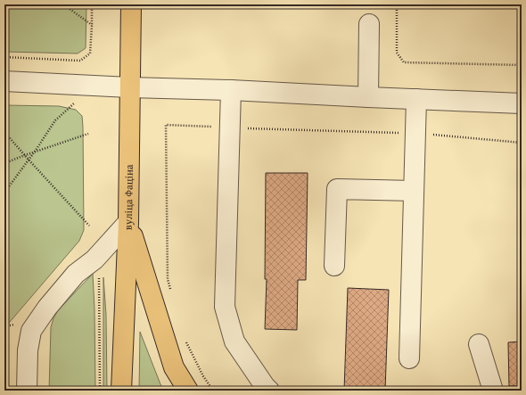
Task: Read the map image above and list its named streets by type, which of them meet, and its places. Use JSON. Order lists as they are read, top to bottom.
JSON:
{
  "streets": {
    "main road": ["вуліца Фаціна"]
  }
}
